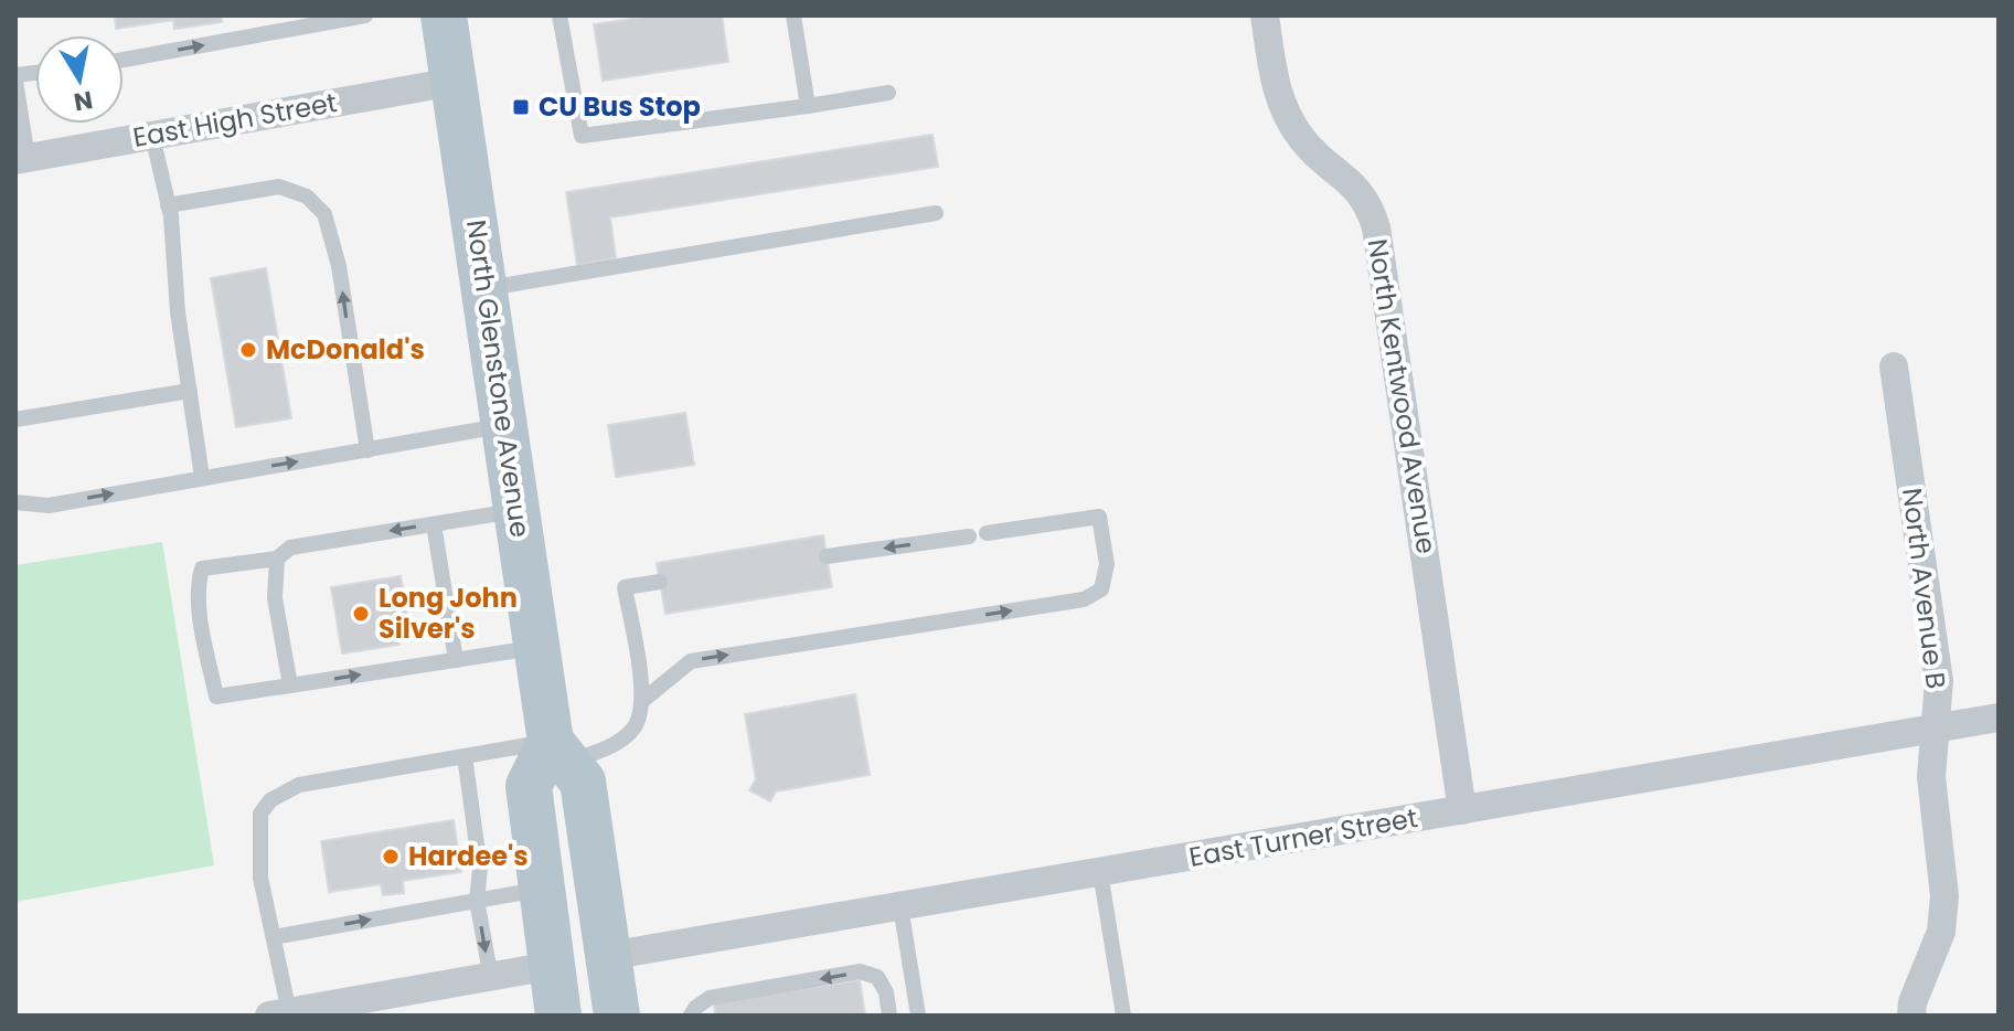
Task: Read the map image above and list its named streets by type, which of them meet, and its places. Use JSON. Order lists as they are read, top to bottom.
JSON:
{
  "streets": {
    "main road": ["North Glenstone Avenue"],
    "street": [
      "East High Street",
      "North Kentwood Avenue",
      "North Avenue B",
      "East Turner Street"
    ]
  },
  "crossings": [
    ["East High Street", "North Glenstone Avenue"],
    ["North Glenstone Avenue", "East Turner Street"],
    ["North Kentwood Avenue", "East Turner Street"],
    ["North Avenue B", "East Turner Street"]
  ],
  "places": {
    "transit": ["CU Bus Stop"],
    "other": ["McDonald's", "Long John Silver's", "Hardee's"]
  },
  "north": "bottom"
}
